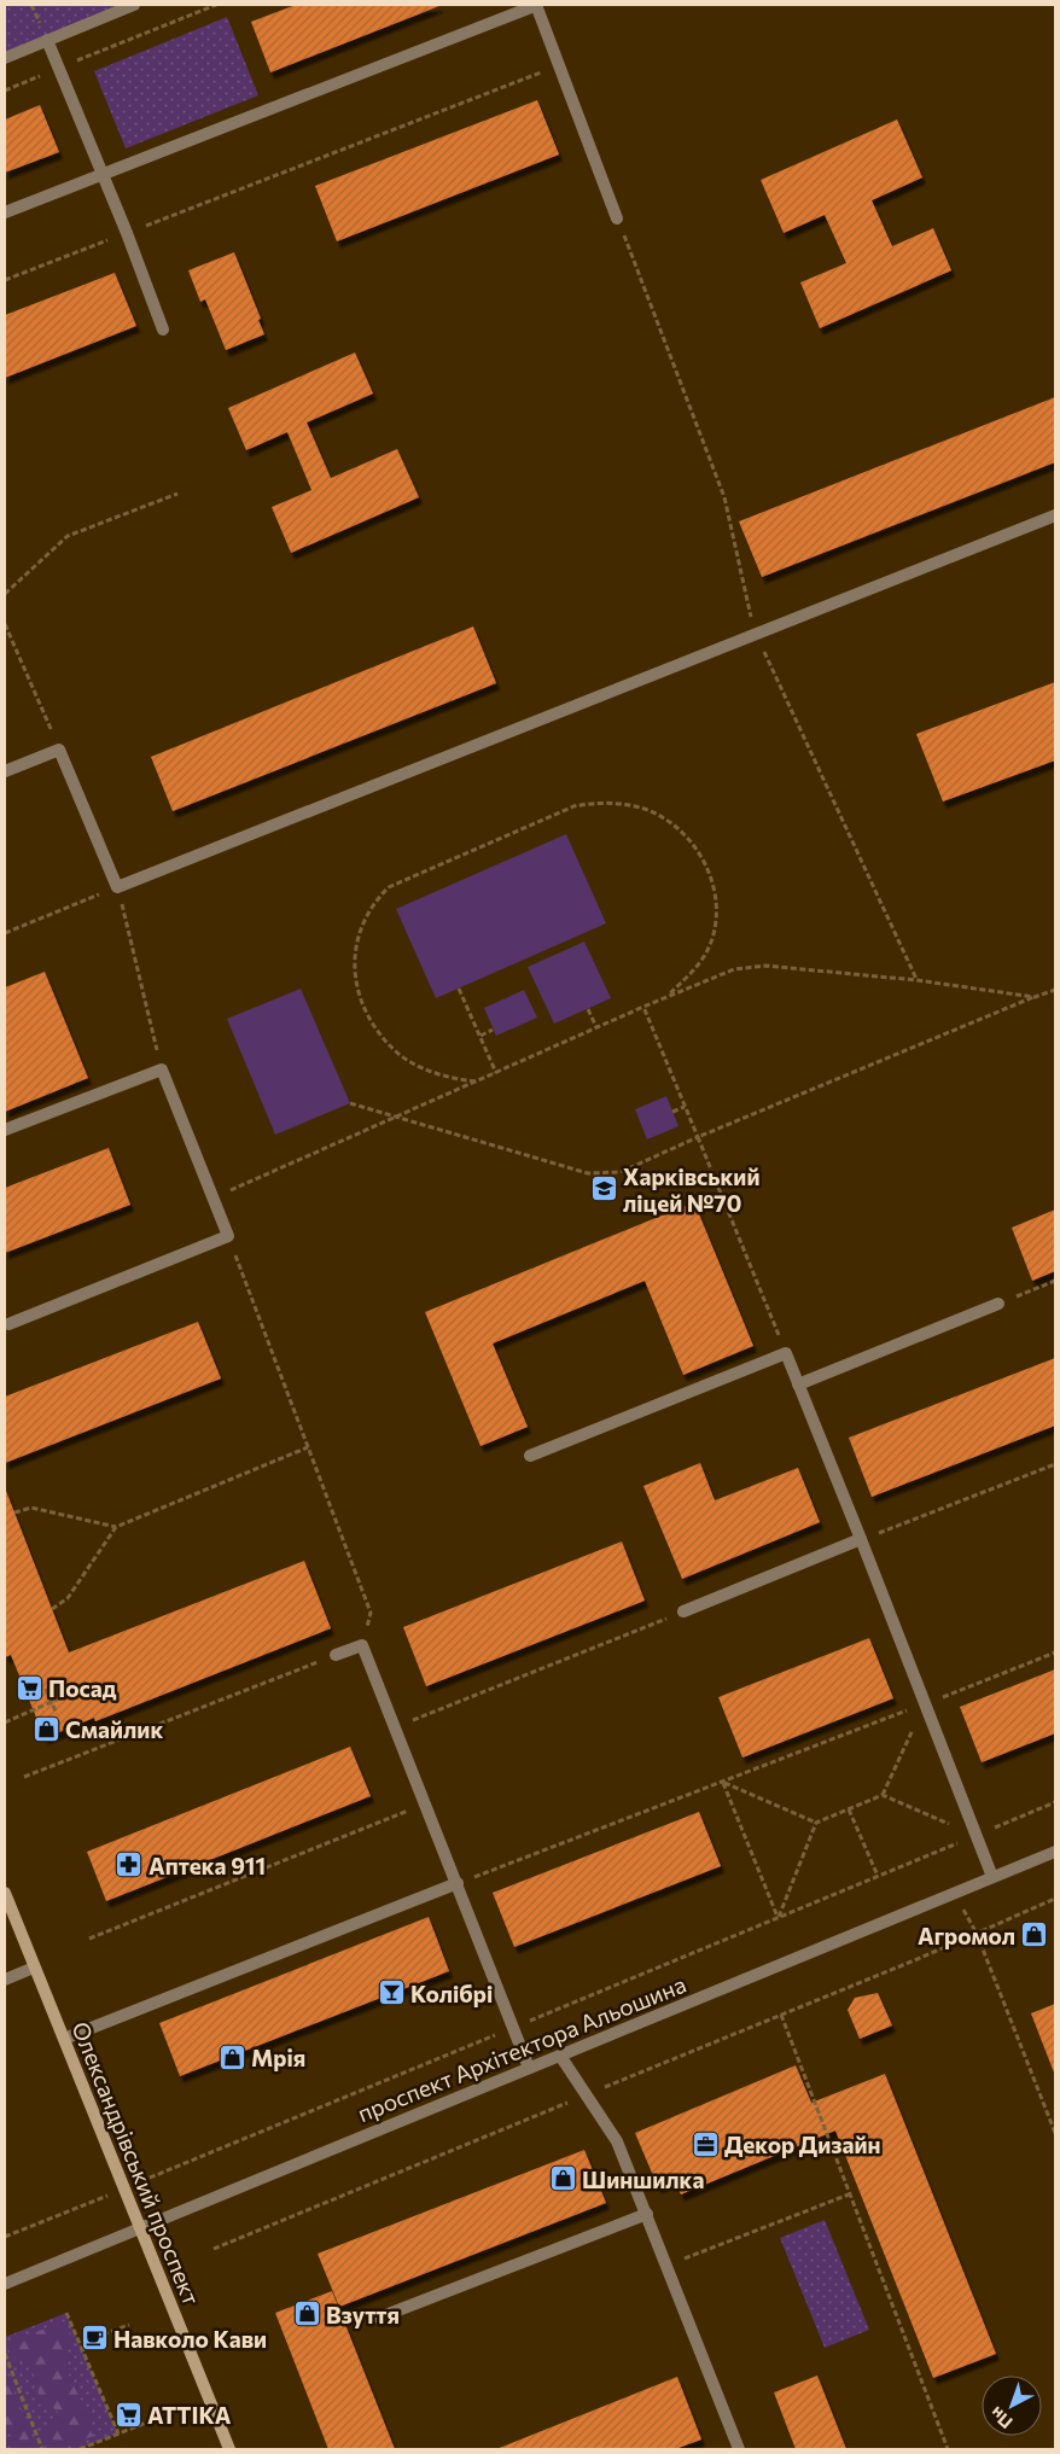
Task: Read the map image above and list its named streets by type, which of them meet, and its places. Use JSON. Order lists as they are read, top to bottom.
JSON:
{
  "streets": {
    "main road": ["Олександрівський проспект"],
    "street": ["проспект Архітектора Альошина"]
  },
  "crossings": [
    ["проспект Архітектора Альошина", "Олександрівський проспект"]
  ],
  "places": {
    "school or university": ["Харківський ліцей №70"],
    "supermarket": ["Посад", "АТТІКА"],
    "shop": [
      "Смайлик",
      "Агромол",
      "Мрiя",
      "Шиншилка",
      "Взуття"
    ],
    "pharmacy": ["Аптека 911"],
    "bar": ["Колібрі"],
    "office": ["Декор Дизайн"],
    "cafe": ["Навколо Кави"]
  },
  "north": "bottom left"
}
